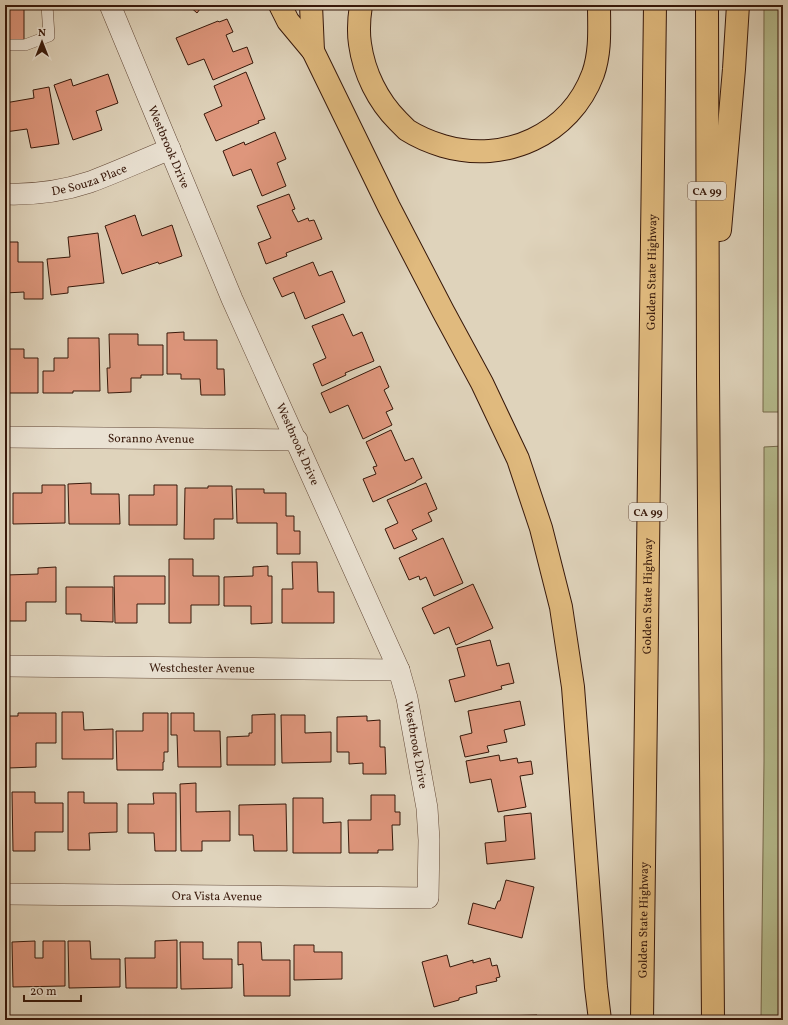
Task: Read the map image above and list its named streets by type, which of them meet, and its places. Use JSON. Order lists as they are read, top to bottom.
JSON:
{
  "streets": {
    "highway": ["CA 99", "Golden State Highway"],
    "street": [
      "Westbrook Drive",
      "De Souza Place",
      "Soranno Avenue",
      "Westchester Avenue",
      "Ora Vista Avenue"
    ]
  },
  "crossings": [
    ["Westbrook Drive", "De Souza Place"],
    ["Westbrook Drive", "Soranno Avenue"],
    ["Westbrook Drive", "Westchester Avenue"],
    ["Westbrook Drive", "Ora Vista Avenue"]
  ],
  "scale_bar": "20 m",
  "north": "top"
}
